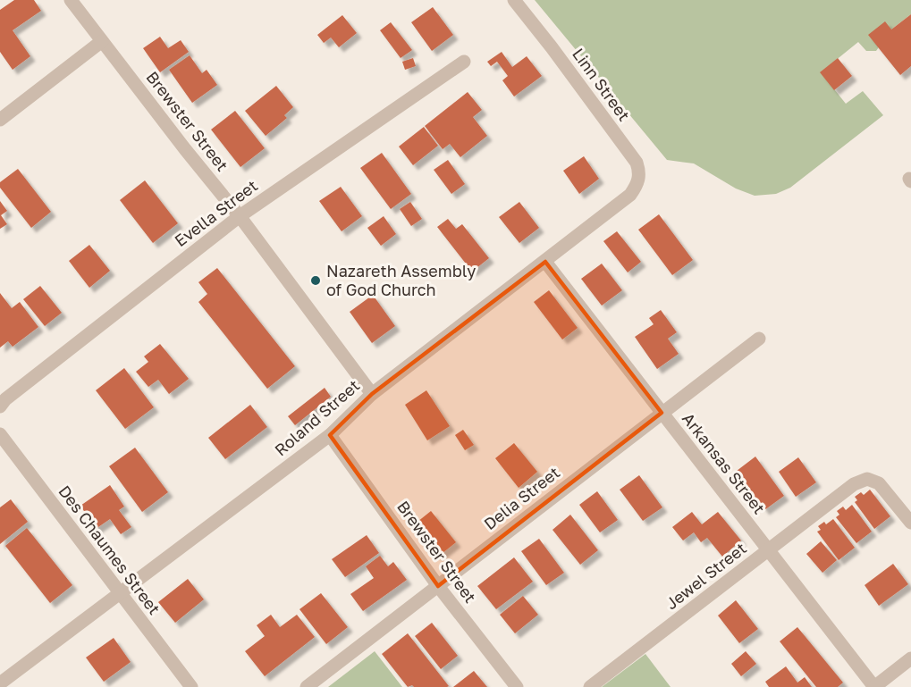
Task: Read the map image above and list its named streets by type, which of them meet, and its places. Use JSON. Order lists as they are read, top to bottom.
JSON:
{
  "streets": {
    "street": [
      "Linn Street",
      "Brewster Street",
      "Evella Street",
      "Roland Street",
      "Arkansas Street",
      "Delia Street",
      "Des Chaumes Street",
      "Jewel Street"
    ]
  },
  "crossings": [
    ["Linn Street", "Roland Street"],
    ["Brewster Street", "Evella Street"],
    ["Brewster Street", "Roland Street"],
    ["Brewster Street", "Delia Street"],
    ["Roland Street", "Arkansas Street"],
    ["Roland Street", "Des Chaumes Street"],
    ["Arkansas Street", "Delia Street"],
    ["Arkansas Street", "Jewel Street"]
  ],
  "places": ["Nazareth Assembly of God Church"]
}
